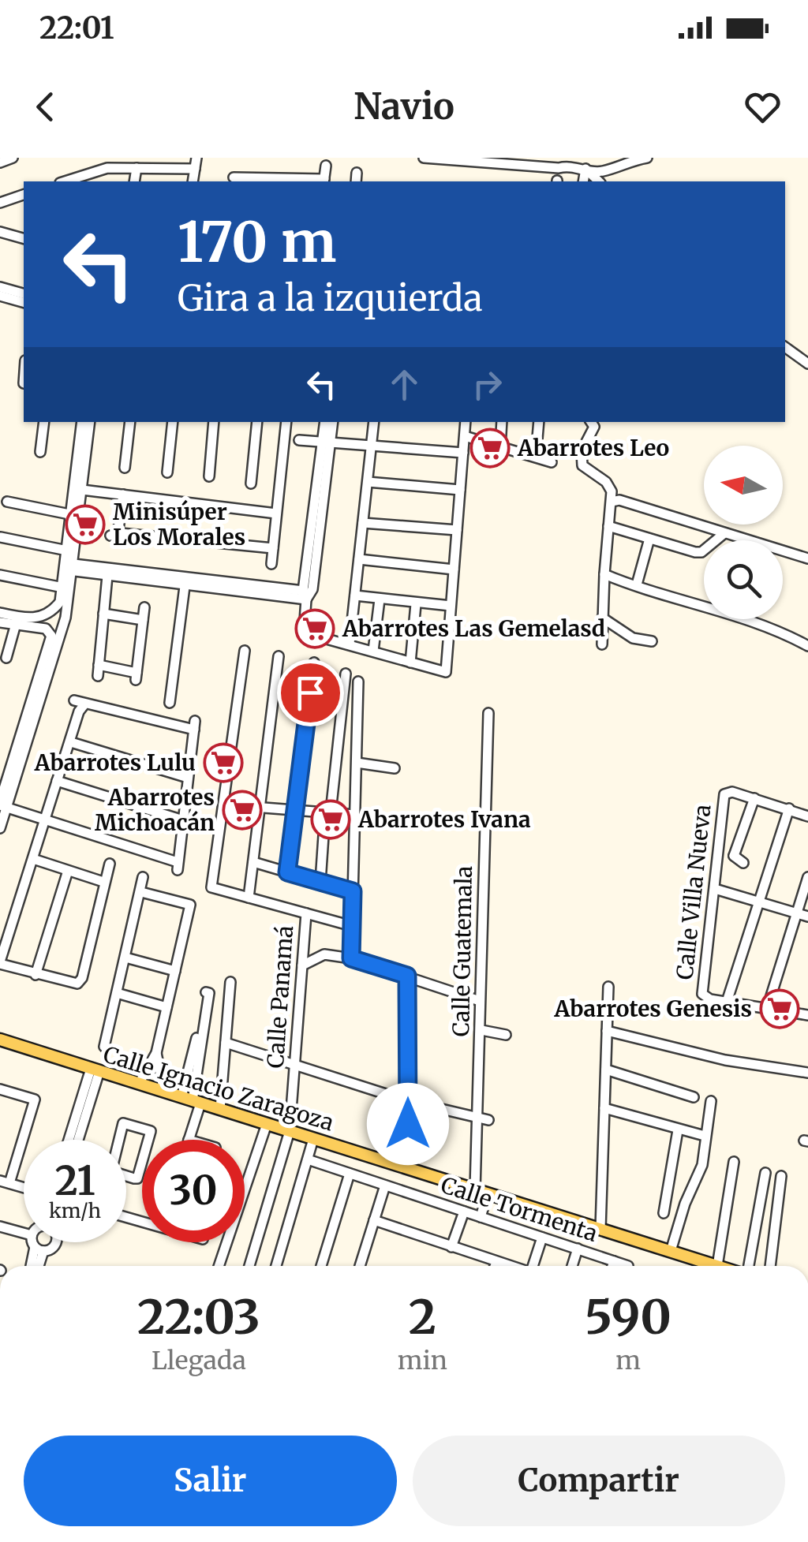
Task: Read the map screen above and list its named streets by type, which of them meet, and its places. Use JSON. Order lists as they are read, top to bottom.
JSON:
{
  "streets": {
    "main road": ["Calle Ignacio Zaragoza"],
    "street": [
      "Calle Villa Nueva",
      "Calle Guatemala",
      "Calle Panamá",
      "Calle Tormenta"
    ]
  },
  "crossings": [
    ["Calle Guatemala", "Calle Ignacio Zaragoza"],
    ["Calle Guatemala", "Calle Tormenta"],
    ["Calle Panamá", "Calle Ignacio Zaragoza"]
  ],
  "places": {
    "supermarket": [
      "Abarrotes Leo",
      "Minisúper Los Morales",
      "Abarrotes Las Gemelasd",
      "Abarrotes Lulu",
      "Abarrotes Michoacán",
      "Abarrotes Ivana",
      "Abarrotes Genesis"
    ]
  },
  "north": "left",
  "page": {
    "status": "22:01",
    "header": "Navio",
    "turn": ["170 m", "Gira a la izquierda"],
    "speed": "21 km/h",
    "limit": "30",
    "eta": [
      "22:03",
      "Llegada",
      "2",
      "min",
      "590",
      "m"
    ],
    "buttons": ["Salir", "Compartir"]
  }
}
